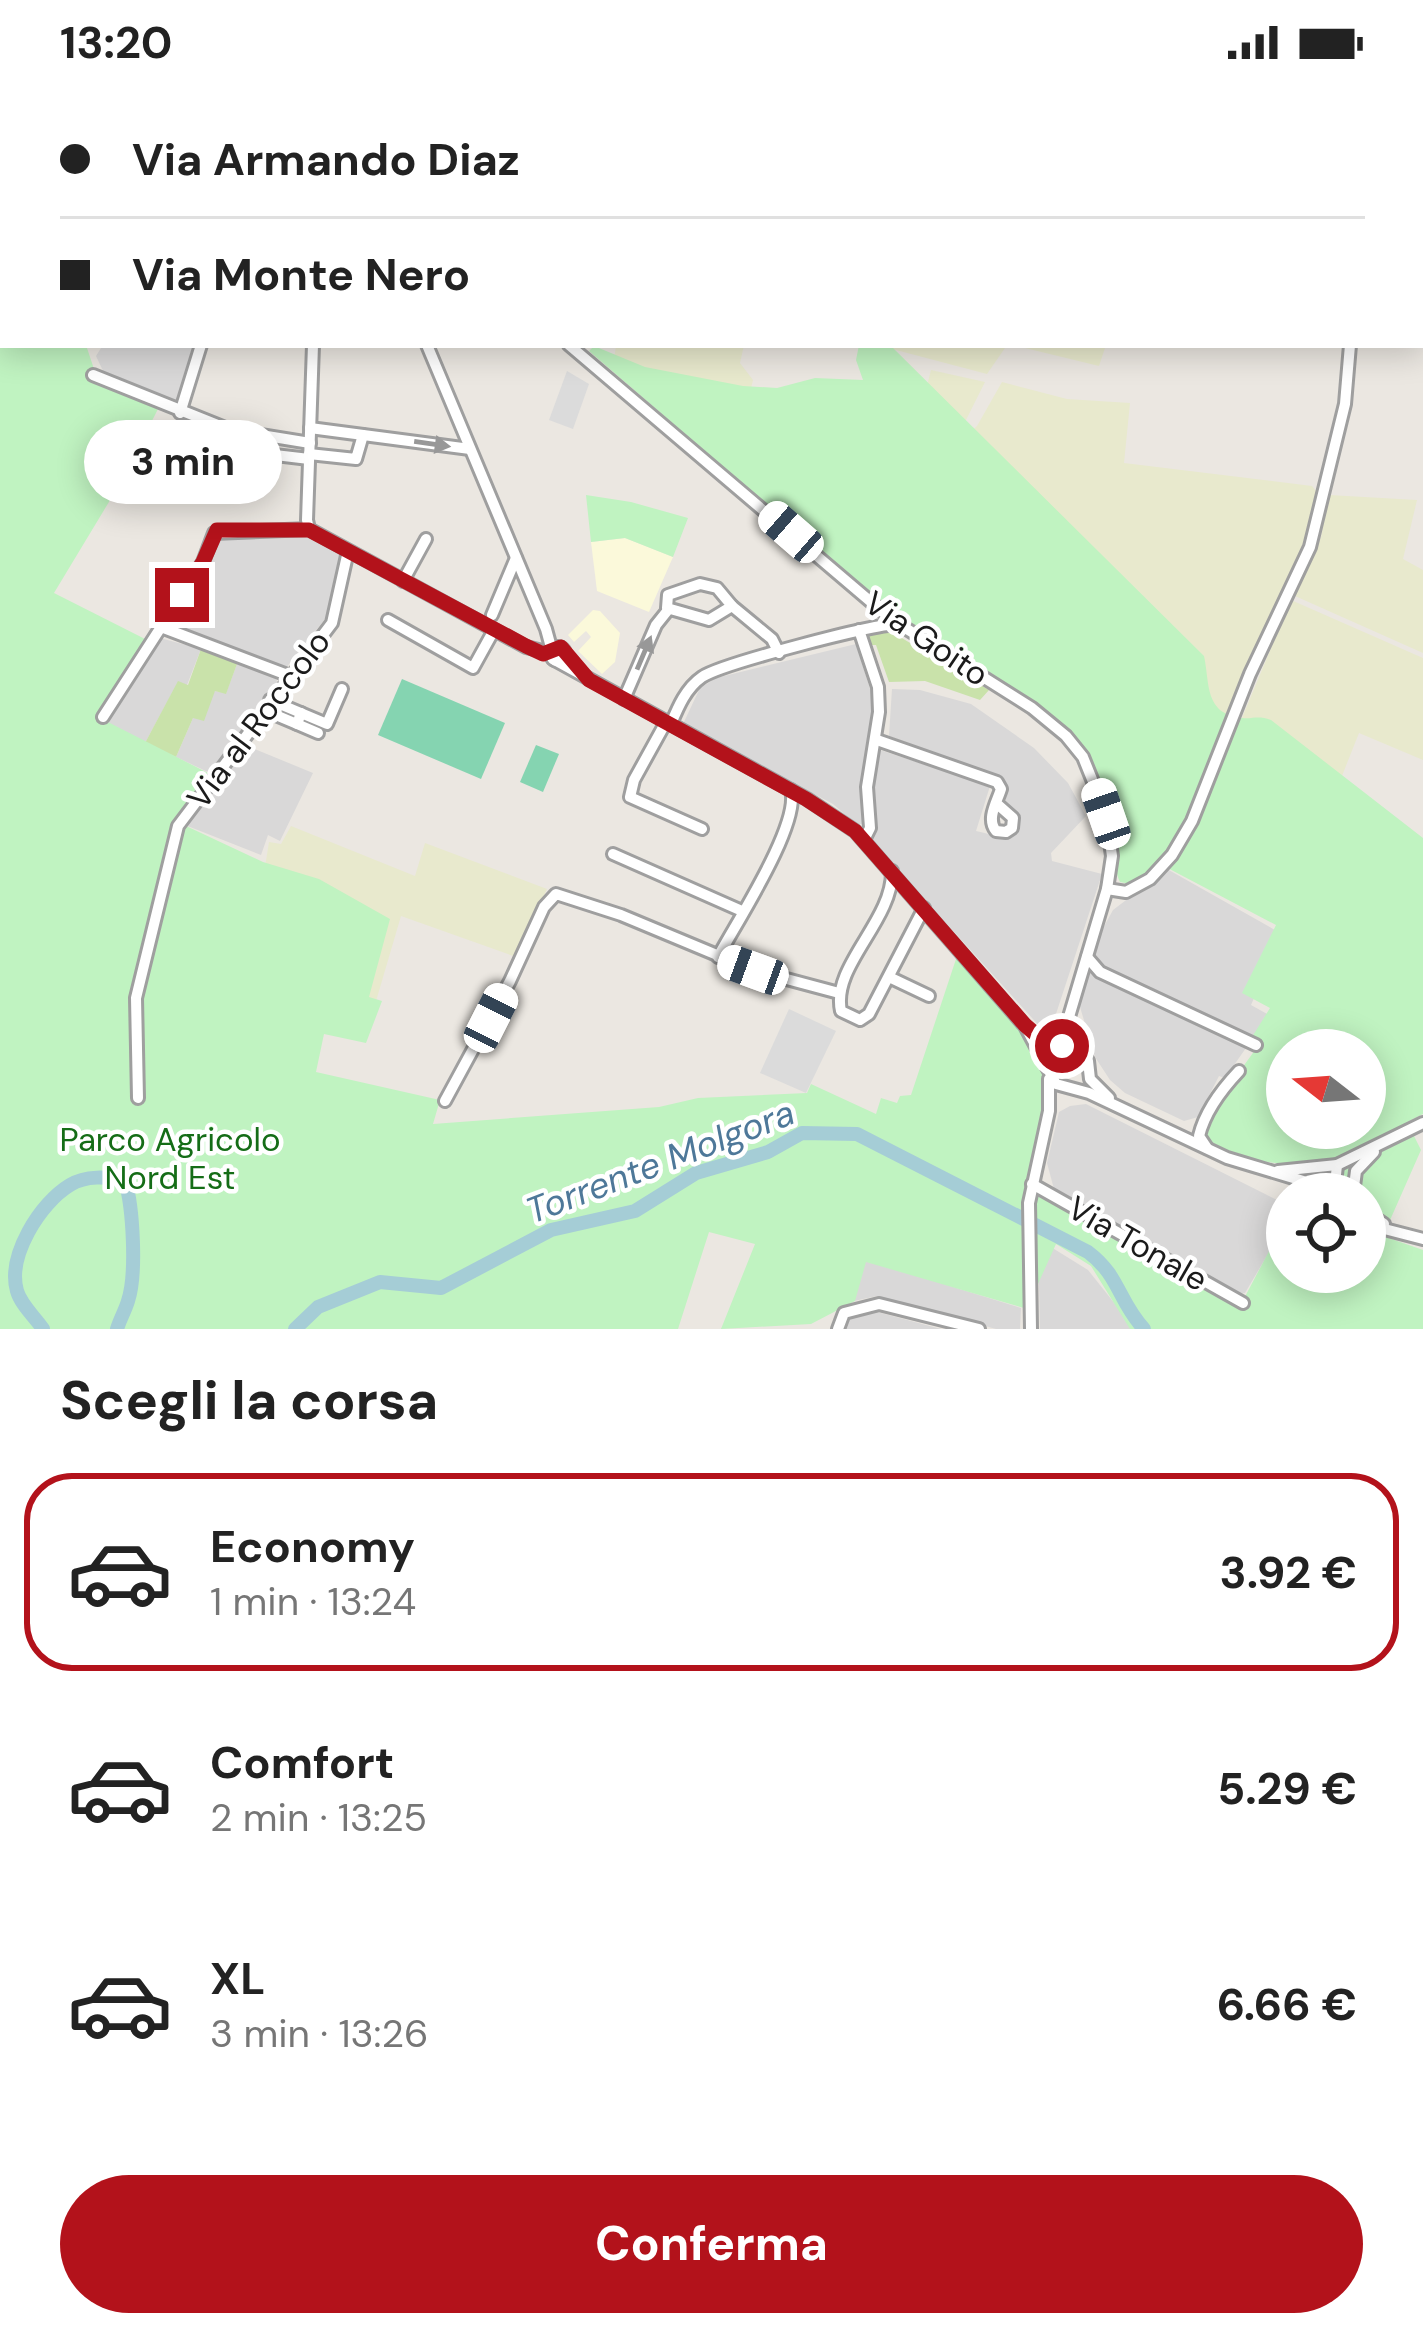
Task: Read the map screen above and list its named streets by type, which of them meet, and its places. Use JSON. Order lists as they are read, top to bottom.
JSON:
{
  "streets": {
    "street": ["Via Goito", "Via al Roccolo", "Via Tonale"]
  },
  "water": ["Torrente Molgora"],
  "parks": ["Parco Agricolo Nord Est"],
  "north": "left",
  "page": {
    "status": "13:20",
    "banner": ["Via Armando Diaz", "Via Monte Nero"],
    "bubble": "3 min",
    "heading": "Scegli la corsa",
    "list": [
      {
        "name": "Economy",
        "note": "1 min · 13:24",
        "value": "3.92 €"
      },
      {
        "name": "Comfort",
        "note": "2 min · 13:25",
        "value": "5.29 €"
      },
      {
        "name": "XL",
        "note": "3 min · 13:26",
        "value": "6.66 €"
      }
    ],
    "buttons": "Conferma"
  }
}
